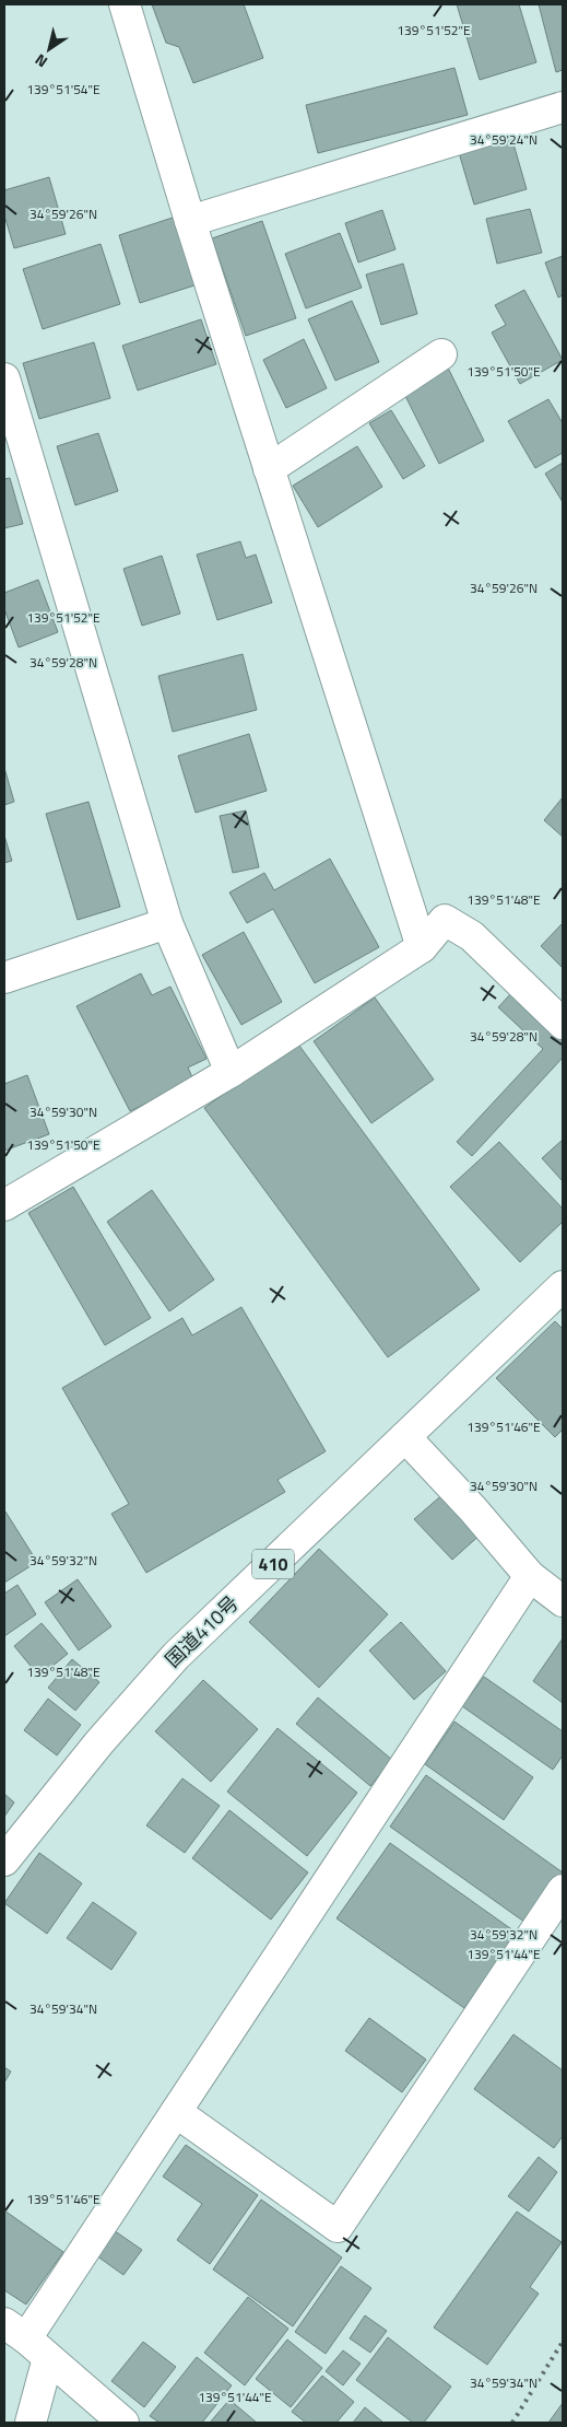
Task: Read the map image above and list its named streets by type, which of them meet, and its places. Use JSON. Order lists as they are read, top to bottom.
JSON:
{
  "streets": {
    "main road": ["410", "国道410号"]
  },
  "north": "bottom left",
  "coordinates": [
    "139°51'52\"E",
    "139°51'54\"E",
    "34°59'24\"N",
    "34°59'26\"N",
    "139°51'50\"E",
    "34°59'28\"N",
    "139°51'48\"E",
    "34°59'30\"N",
    "139°51'46\"E",
    "34°59'32\"N",
    "139°51'44\"E",
    "34°59'34\"N"
  ]
}
